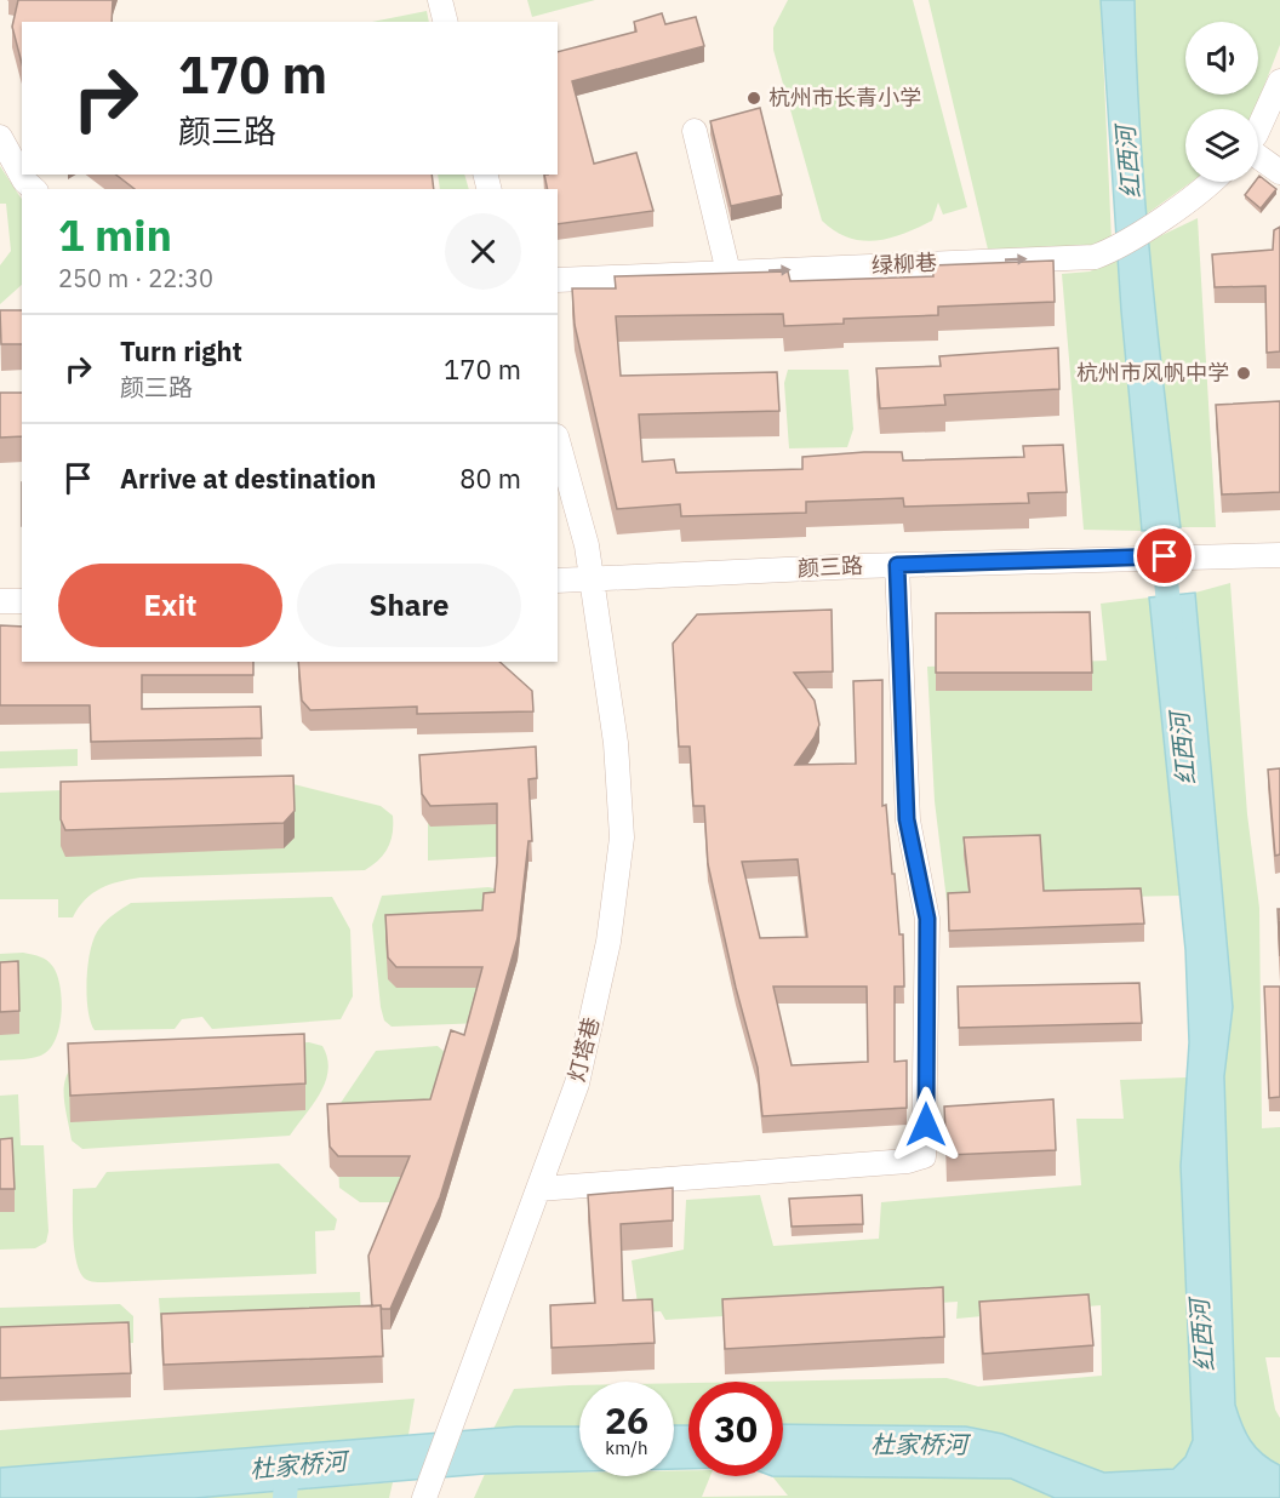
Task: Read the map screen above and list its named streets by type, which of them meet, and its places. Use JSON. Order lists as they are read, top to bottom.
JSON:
{
  "streets": {
    "street": ["绿柳巷", "颜三路", "灯塔巷"]
  },
  "crossings": [
    ["颜三路", "灯塔巷"]
  ],
  "one_way": ["绿柳巷"],
  "water": ["红西河", "杜家桥河"],
  "places": ["杭州市长青小学", "杭州市风帆中学"],
  "page": {
    "turn": ["170 m", "颜三路"],
    "heading": ["1 min", "250 m · 22:30"],
    "list": [
      {
        "name": "Turn right",
        "note": "颜三路",
        "value": "170 m"
      },
      {
        "name": "Arrive at destination",
        "value": "80 m"
      }
    ],
    "buttons": ["Exit", "Share"],
    "speed": "26 km/h",
    "limit": "30"
  }
}
